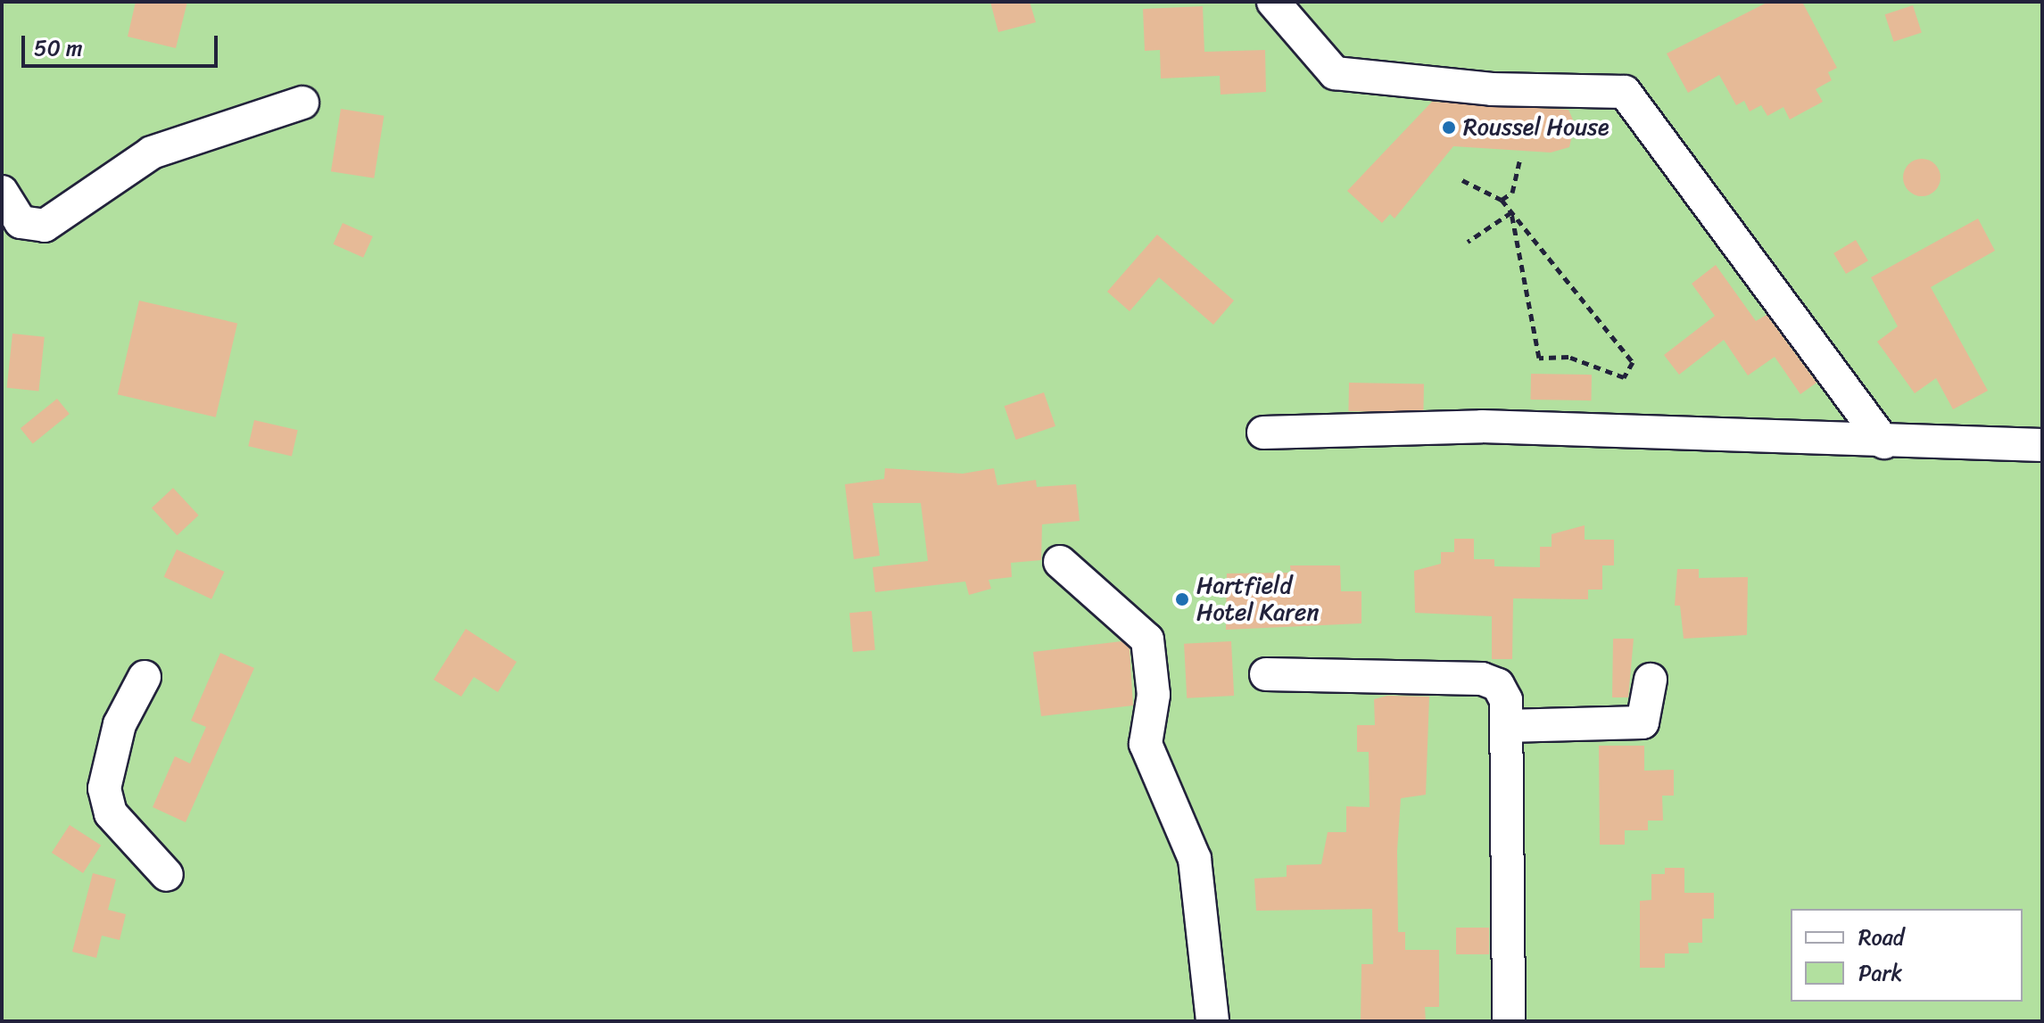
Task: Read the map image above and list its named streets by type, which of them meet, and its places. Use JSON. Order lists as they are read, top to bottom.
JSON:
{
  "places": ["Roussel House", "Hartfield Hotel Karen"],
  "legend": ["Road", "Park"],
  "scale_bar": "50 m"
}
